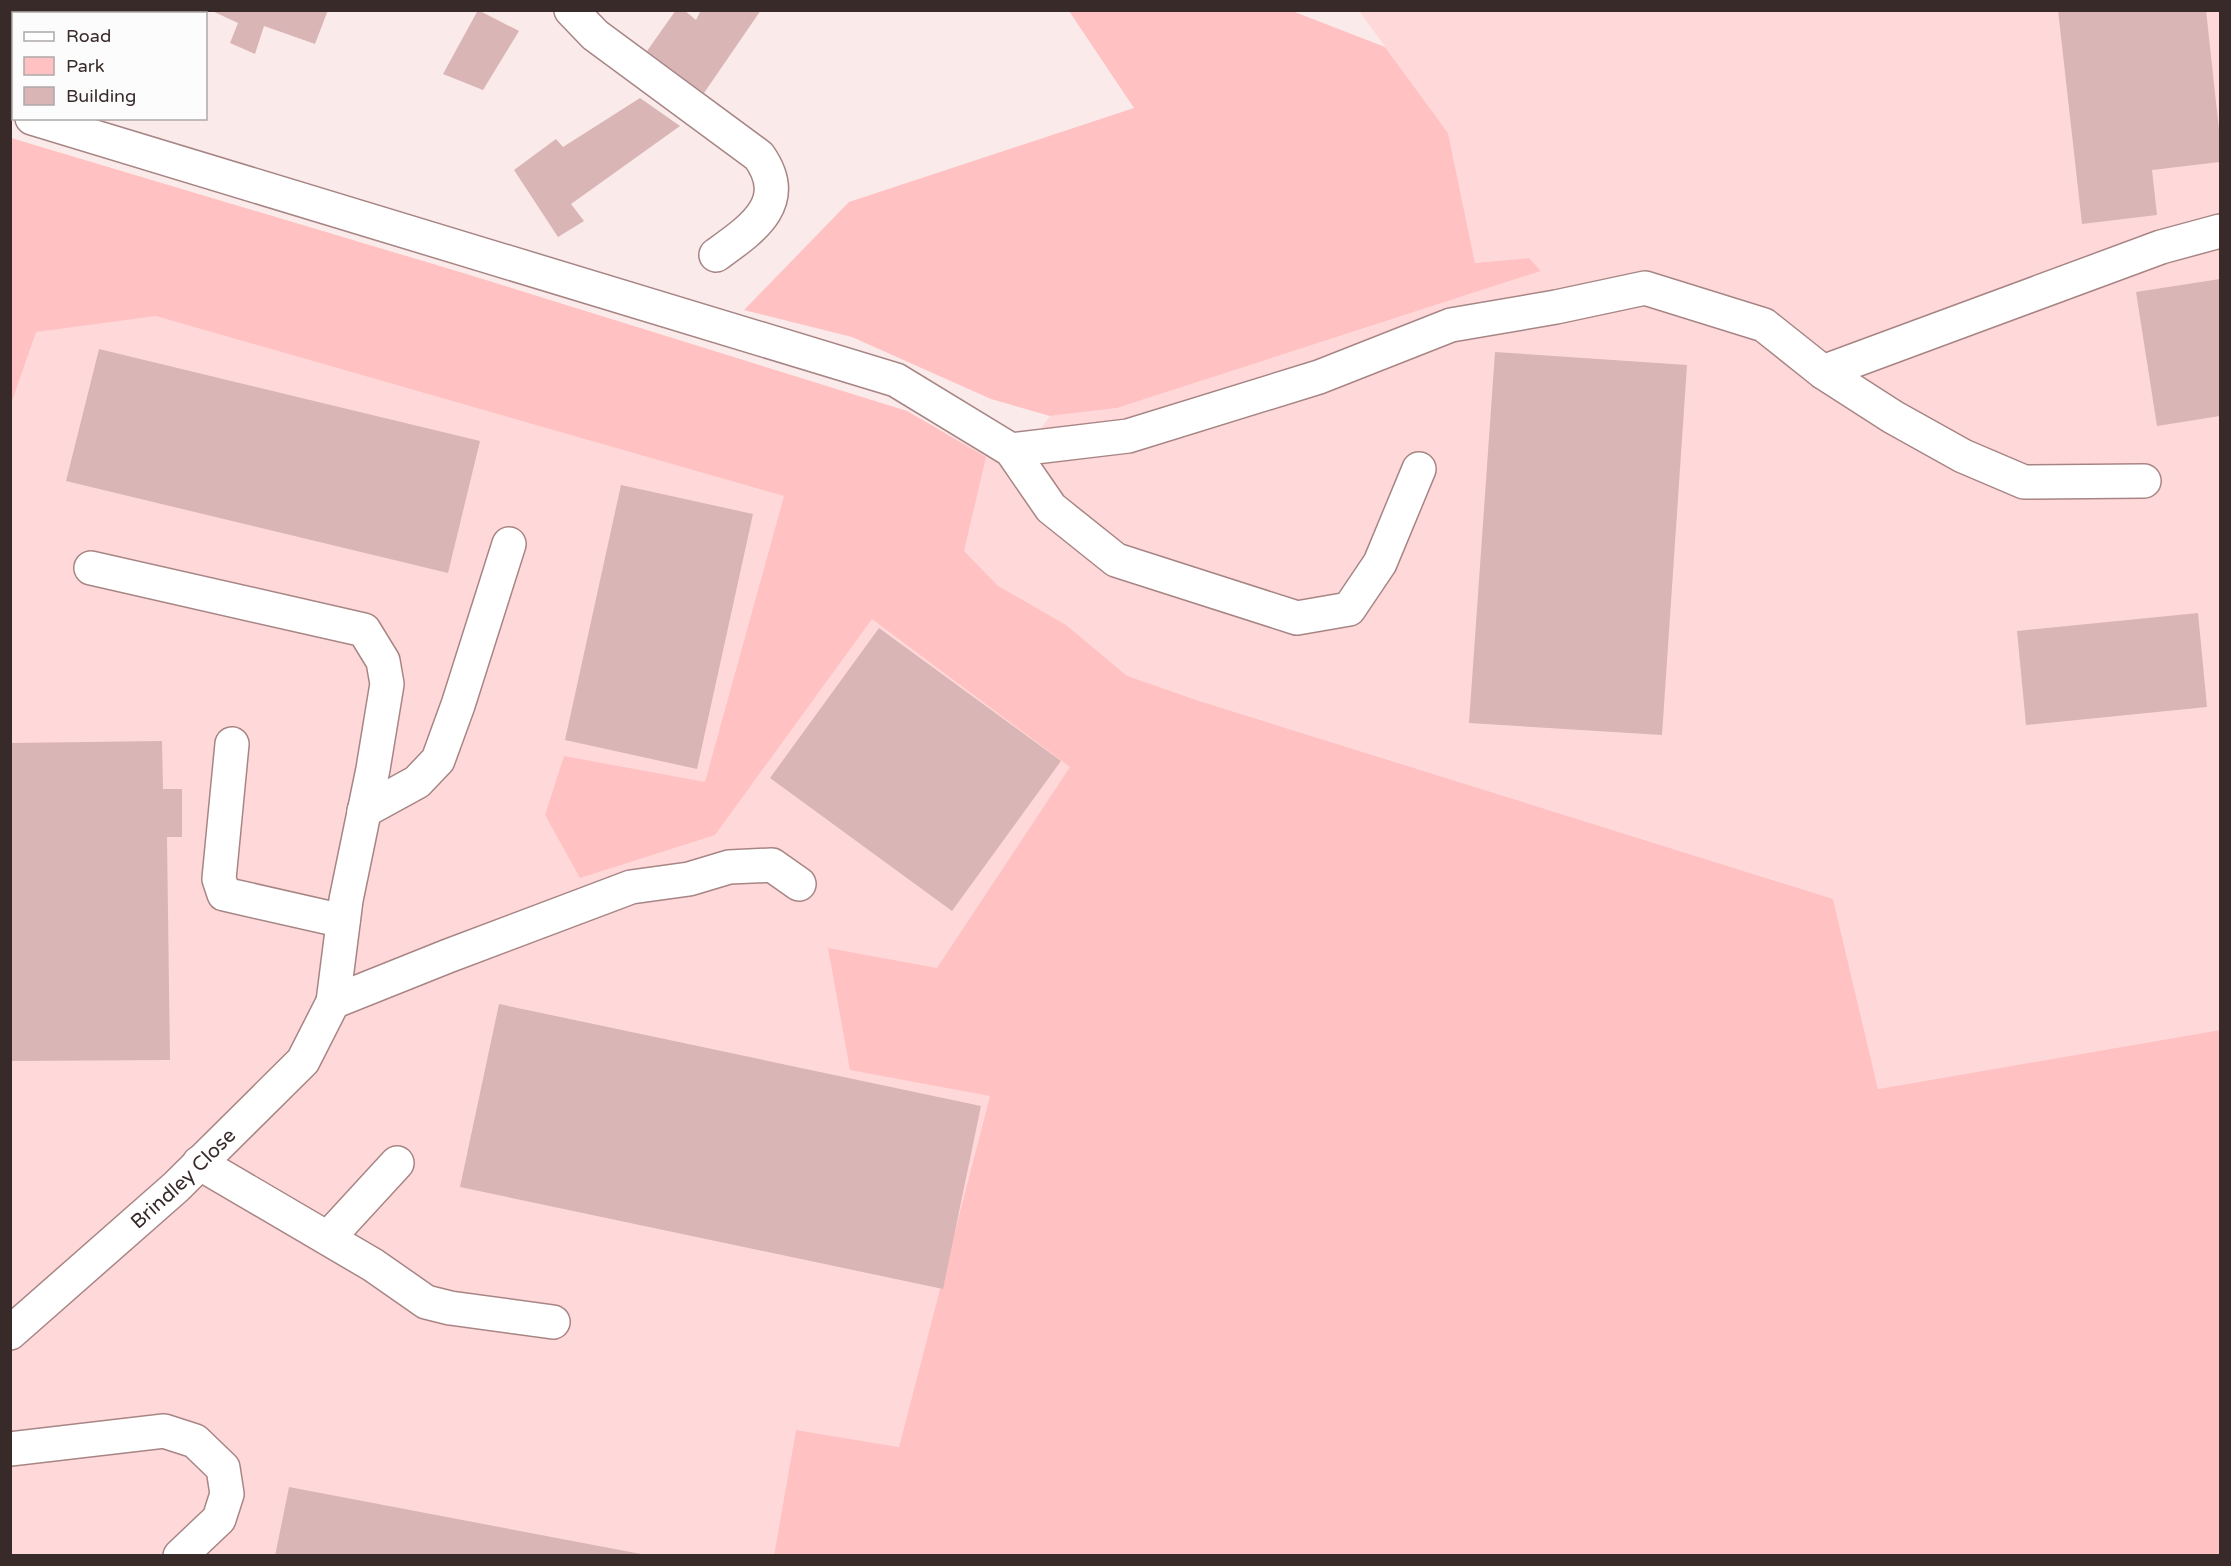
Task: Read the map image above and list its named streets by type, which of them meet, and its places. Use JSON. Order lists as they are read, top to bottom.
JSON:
{
  "streets": {
    "street": ["Brindley Close"]
  },
  "legend": ["Road", "Park", "Building"]
}
